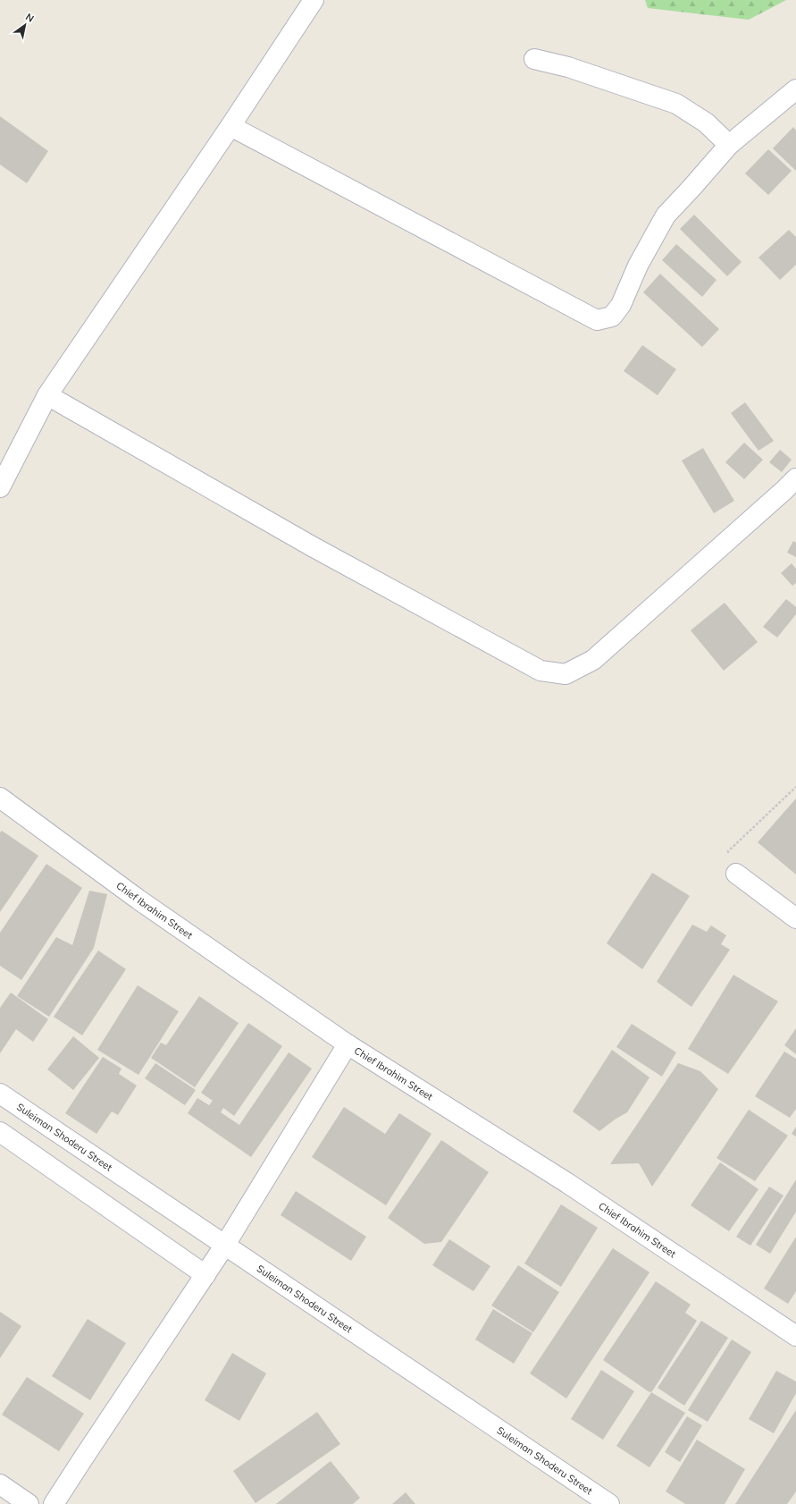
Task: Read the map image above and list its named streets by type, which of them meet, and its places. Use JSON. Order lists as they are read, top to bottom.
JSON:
{
  "streets": {
    "street": ["Chief Ibrahim Street", "Suleiman Shoderu Street"]
  },
  "north": "top right"
}
